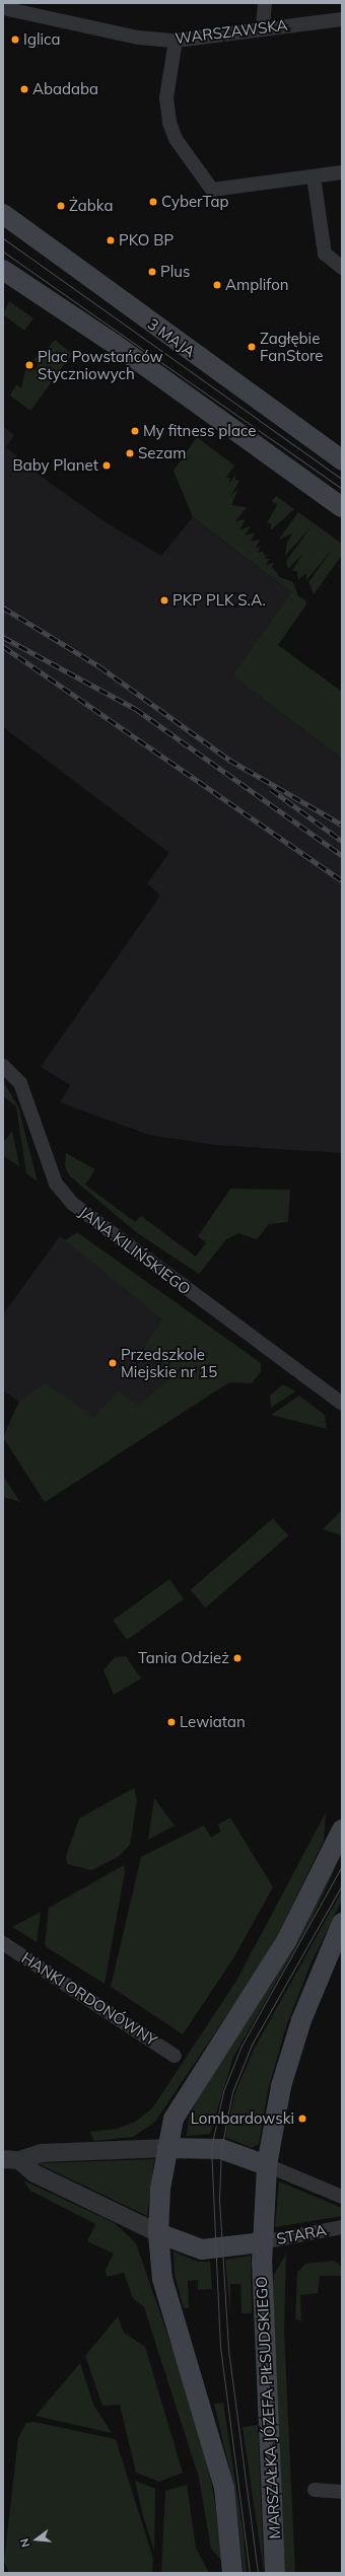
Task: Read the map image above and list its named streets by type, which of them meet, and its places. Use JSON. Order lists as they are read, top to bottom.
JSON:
{
  "streets": {
    "main road": ["3 MAJA", "MARSZAŁKA JÓZEFA PIŁSUDSKIEGO"],
    "street": [
      "WARSZAWSKA",
      "JANA KILIŃSKIEGO",
      "HANKI ORDONÓWNY",
      "STARA"
    ]
  },
  "crossings": [
    ["STARA", "MARSZAŁKA JÓZEFA PIŁSUDSKIEGO"]
  ],
  "places": [
    "Iglica",
    "Abadaba",
    "CyberTap",
    "Żabka",
    "PKO BP",
    "Plus",
    "Amplifon",
    "Zagłębie FanStore",
    "Plac Powstańców Styczniowych",
    "My fitness place",
    "Sezam",
    "Baby Planet",
    "PKP PLK S.A.",
    "Przedszkole Miejskie nr 15",
    "Tania Odzież",
    "Lewiatan",
    "Lombardowski"
  ],
  "north": "left"
}
